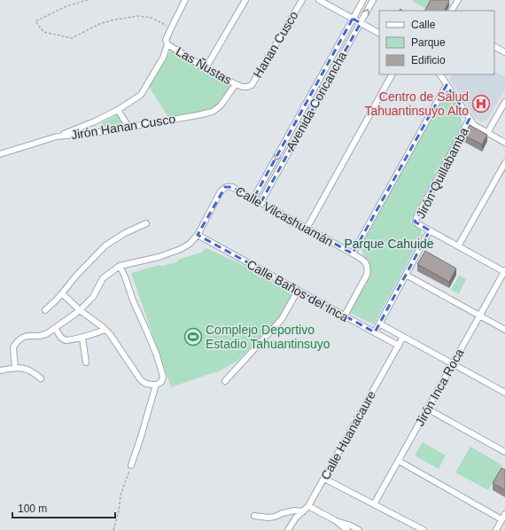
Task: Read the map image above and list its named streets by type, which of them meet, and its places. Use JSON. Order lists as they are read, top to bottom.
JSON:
{
  "streets": {
    "street": [
      "Hanan Cusco",
      "Las Ñustas",
      "Avenida Coricancha",
      "Jirón Hanan Cusco",
      "Jirón Quillabamba",
      "Calle Vilcashuamán",
      "Calle Baños del Inca",
      "Jirón Inca Roca",
      "Calle Huanacaure"
    ]
  },
  "crossings": [
    ["Hanan Cusco", "Las Ñustas"],
    ["Las Ñustas", "Jirón Hanan Cusco"],
    ["Avenida Coricancha", "Calle Vilcashuamán"],
    ["Jirón Quillabamba", "Calle Baños del Inca"],
    ["Calle Vilcashuamán", "Calle Baños del Inca"],
    ["Calle Baños del Inca", "Calle Huanacaure"]
  ],
  "parks": ["Parque Cahuide"],
  "places": {
    "hospital": ["Centro de Salud Tahuantinsuyo Alto"],
    "sports": ["Complejo Deportivo Estadio Tahuantinsuyo"]
  },
  "legend": ["Calle", "Parque", "Edificio"],
  "scale_bar": "100 m"
}
